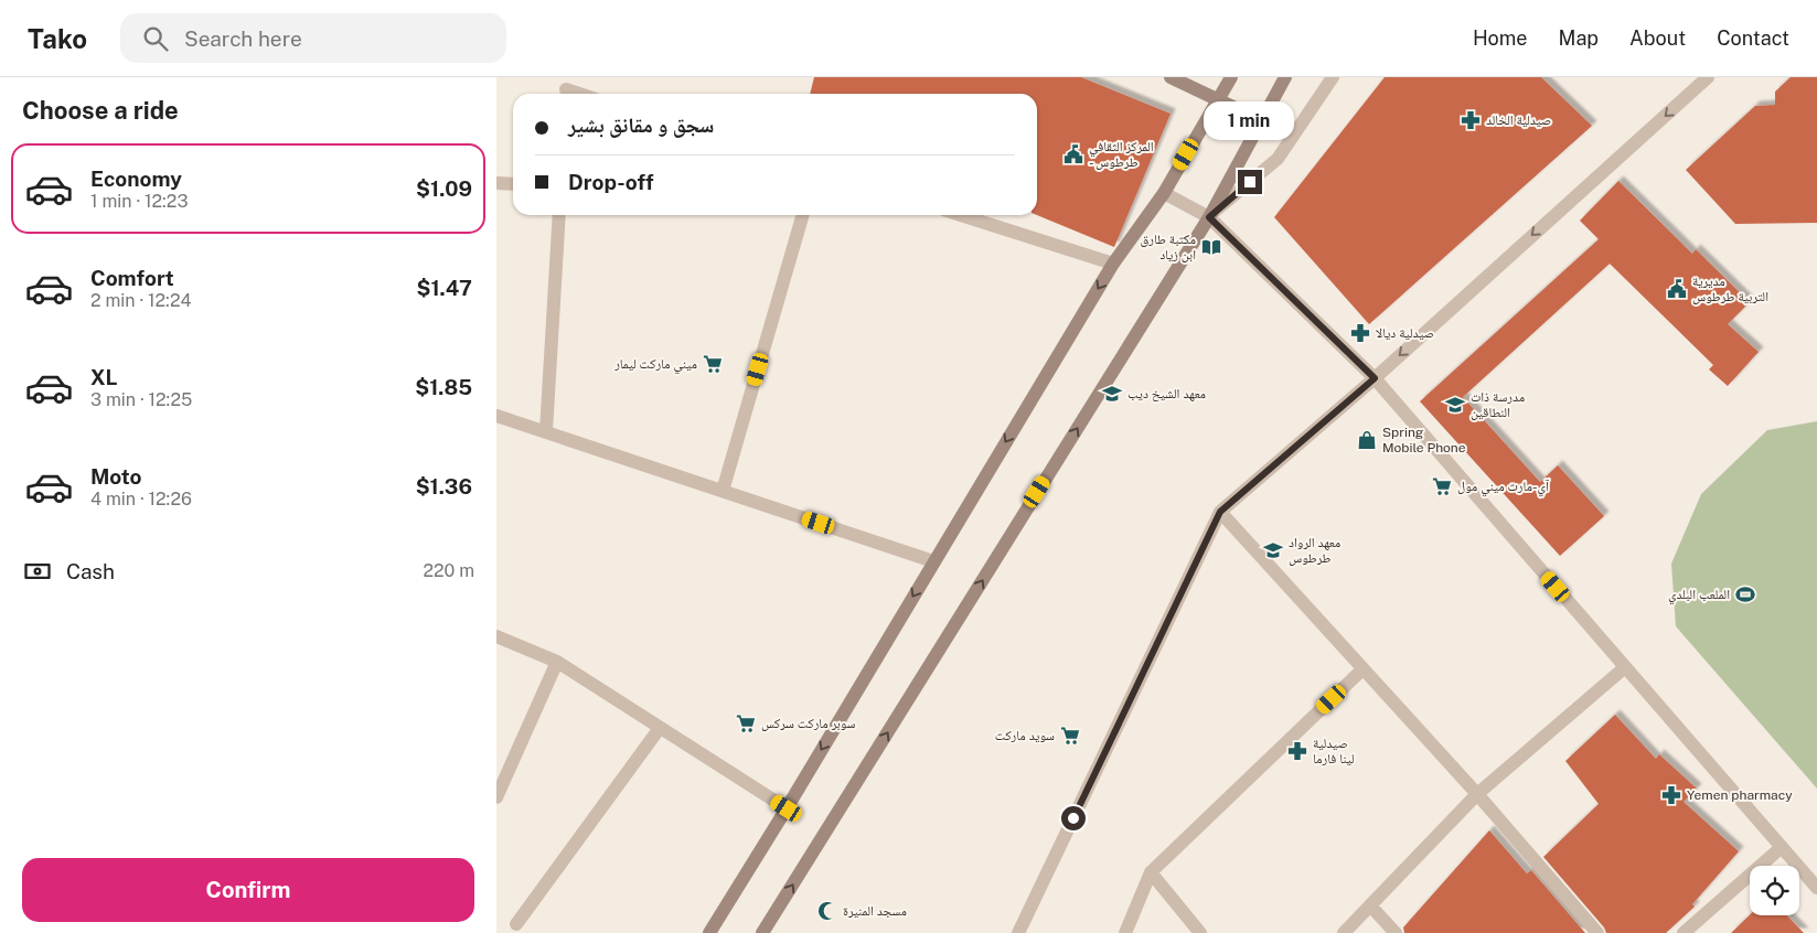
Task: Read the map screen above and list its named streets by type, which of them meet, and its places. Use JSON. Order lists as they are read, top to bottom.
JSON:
{
  "places": {
    "pharmacy": [
      "صيدلية الخالد",
      "صيدلية ديالا",
      "صيدلية لينا فارما",
      "Yemen pharmacy"
    ],
    "public building": ["المركز الثقافي - طرطوس", "مديرية التربية طرطوس"],
    "library": ["مكتبة طارق ابن زياد"],
    "supermarket": [
      "ميني ماركت ليمار",
      "آي-مارت ميني مول",
      "سوبر ماركت سركس",
      "سويد ماركت"
    ],
    "school or university": ["معهد الشيخ ديب", "مدرسة ذات النطاقين", "معهد الرواد طرطوس"],
    "shop": ["Spring Mobile Phone"],
    "sports": ["الملعب البلدي"],
    "mosque": ["مسجد المنيرة"]
  },
  "page": {
    "header": "Tako",
    "search": "Search here",
    "nav": [
      "Home",
      "Map",
      "About",
      "Contact"
    ],
    "heading": "Choose a ride",
    "banner": ["سجق و مقانق بشير", "Drop-off"],
    "bubble": "1 min",
    "list": [
      {
        "name": "Economy",
        "note": "1 min · 12:23",
        "value": "$1.09"
      },
      {
        "name": "Comfort",
        "note": "2 min · 12:24",
        "value": "$1.47"
      },
      {
        "name": "XL",
        "note": "3 min · 12:25",
        "value": "$1.85"
      },
      {
        "name": "Moto",
        "note": "4 min · 12:26",
        "value": "$1.36"
      }
    ],
    "pay": ["Cash", "220 m"],
    "buttons": "Confirm"
  }
}
